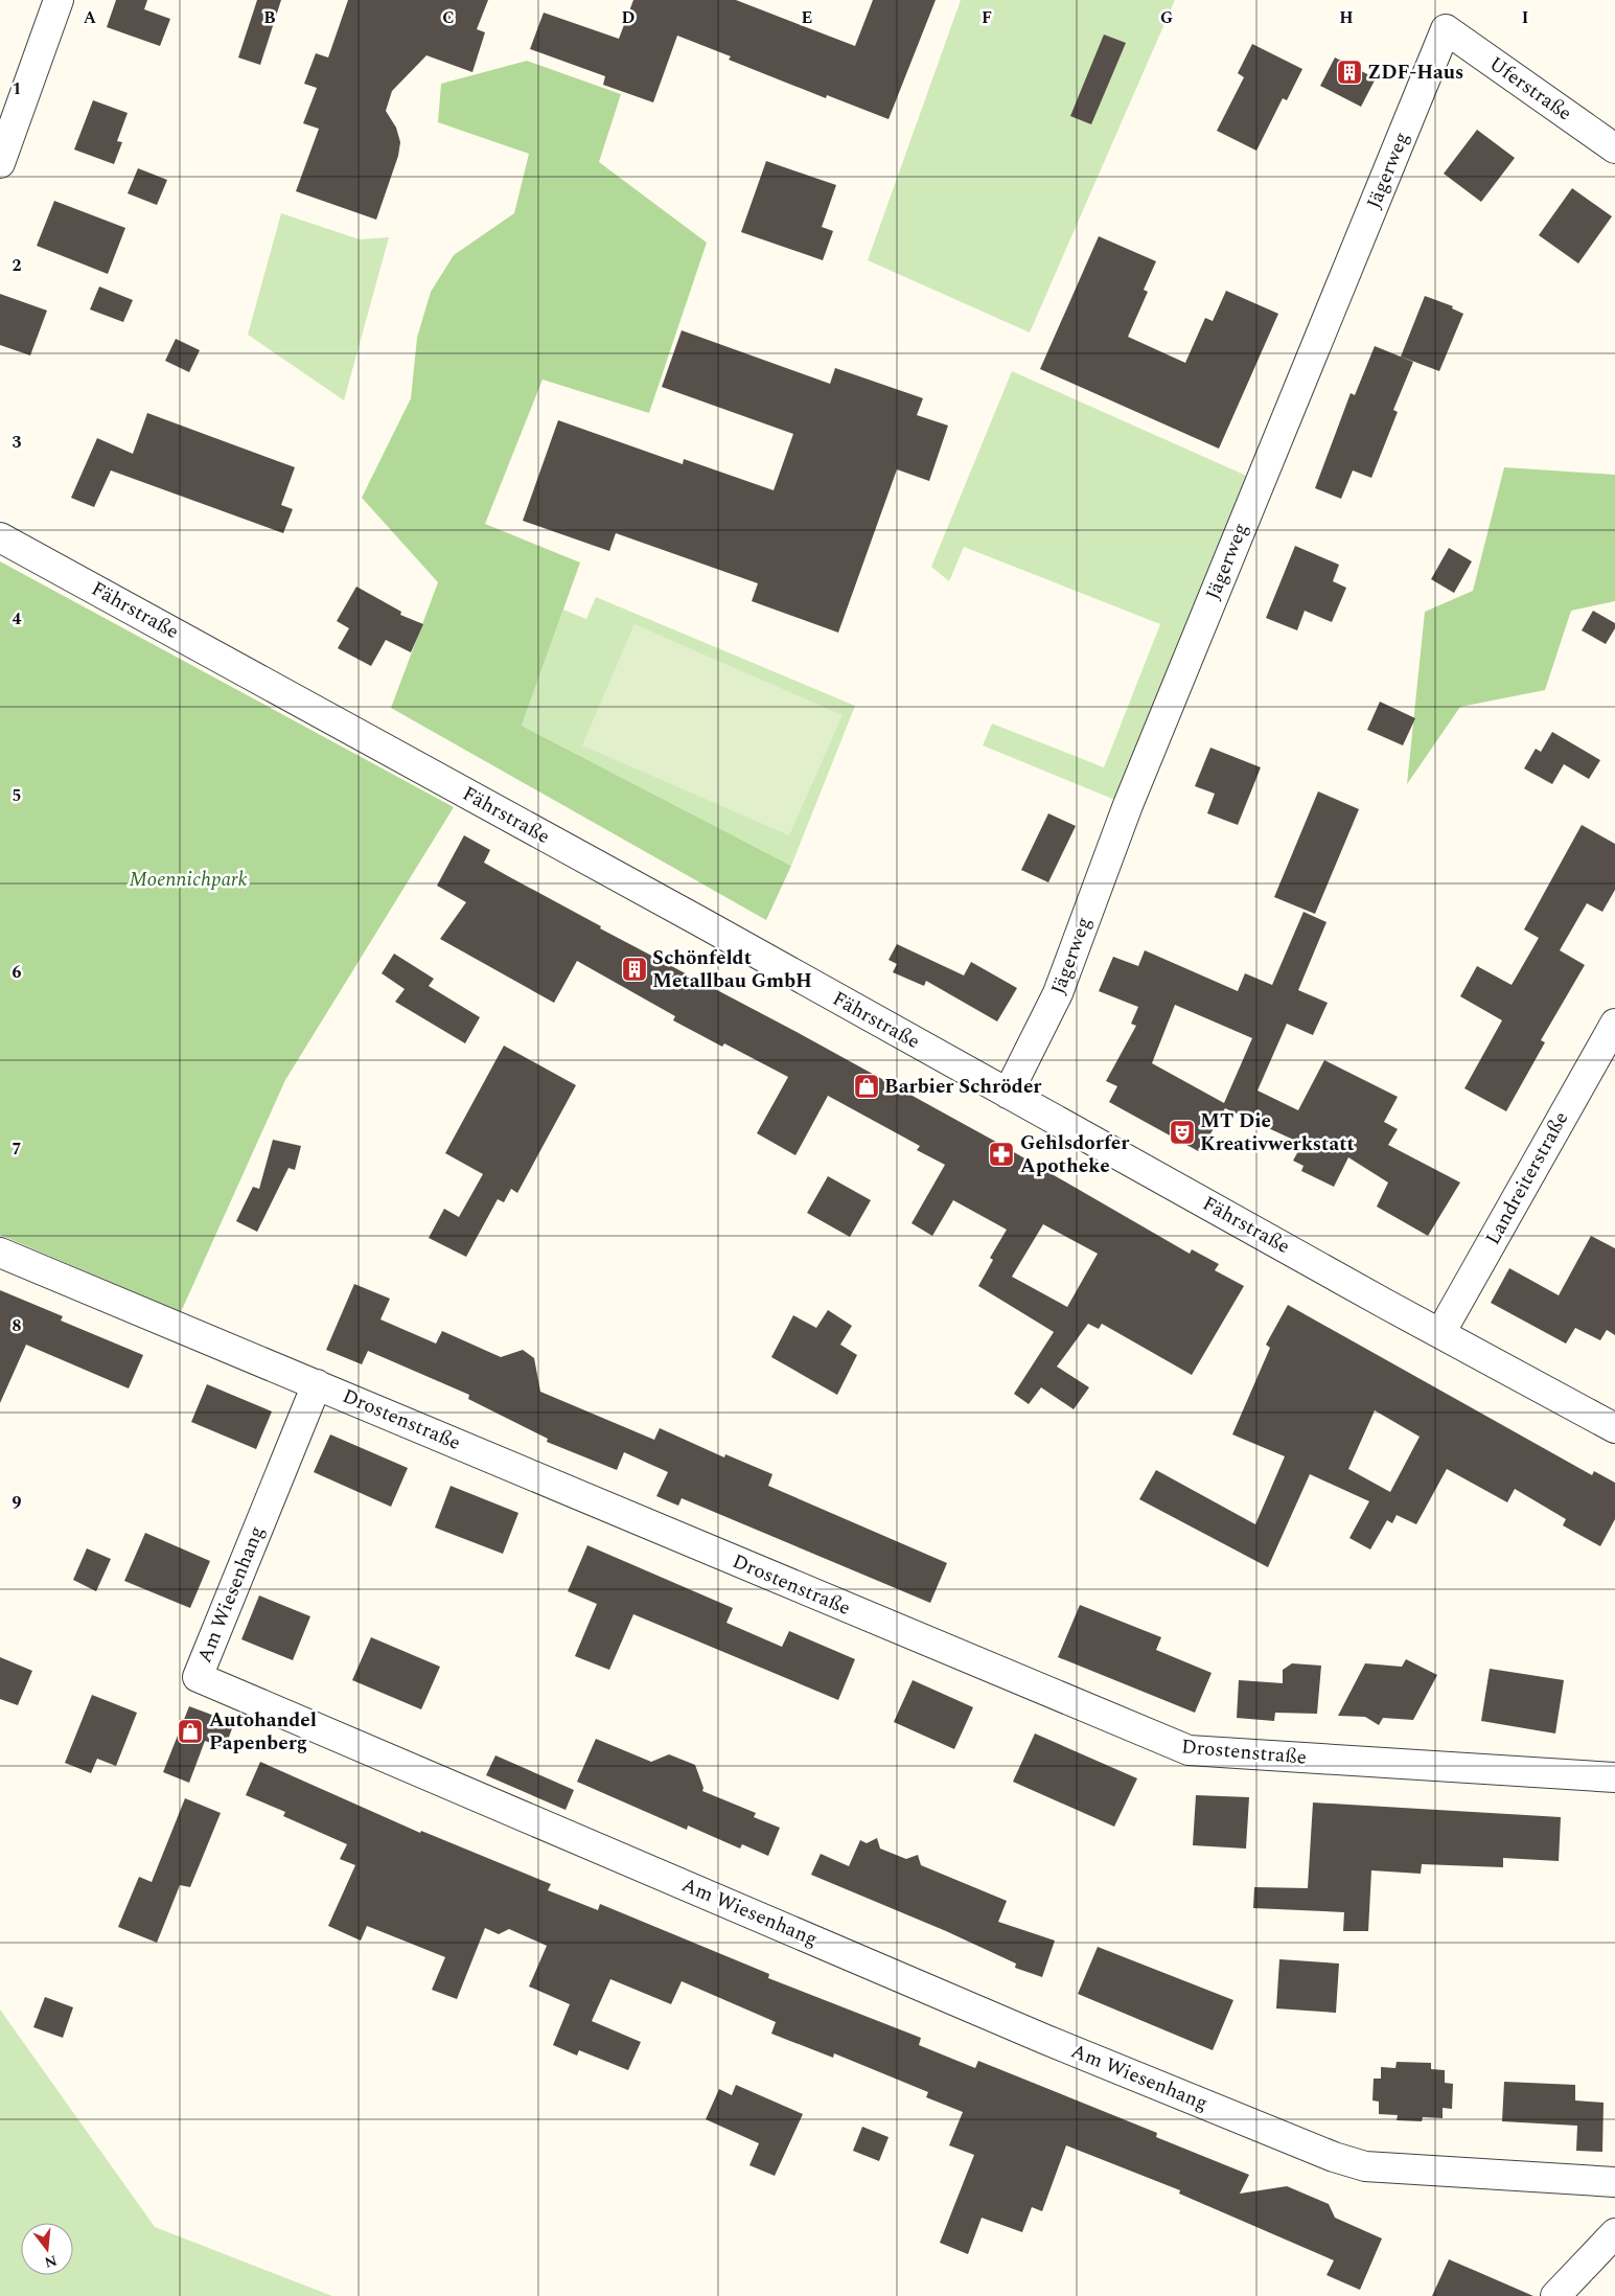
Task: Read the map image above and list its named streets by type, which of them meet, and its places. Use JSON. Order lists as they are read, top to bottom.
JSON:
{
  "streets": {
    "street": [
      "Uferstraße",
      "Jägerweg",
      "Fährstraße",
      "Landreiterstraße",
      "Drostenstraße",
      "Am Wiesenhang"
    ]
  },
  "crossings": [
    ["Uferstraße", "Jägerweg"],
    ["Jägerweg", "Fährstraße"],
    ["Fährstraße", "Landreiterstraße"],
    ["Drostenstraße", "Am Wiesenhang"]
  ],
  "parks": ["Moennichpark"],
  "places": {
    "building": ["ZDF-Haus", "Schönfeldt Metallbau GmbH"],
    "shop": ["Barbier Schröder", "Autohandel Papenberg"],
    "theatre": ["MT Die Kreativwerkstatt"],
    "pharmacy": ["Gehlsdorfer Apotheke"]
  },
  "north": "bottom",
  "grid": {
    "columns": [
      "A",
      "B",
      "C",
      "D",
      "E",
      "F",
      "G",
      "H",
      "I"
    ],
    "rows": [
      "1",
      "2",
      "3",
      "4",
      "5",
      "6",
      "7",
      "8",
      "9"
    ]
  }
}
